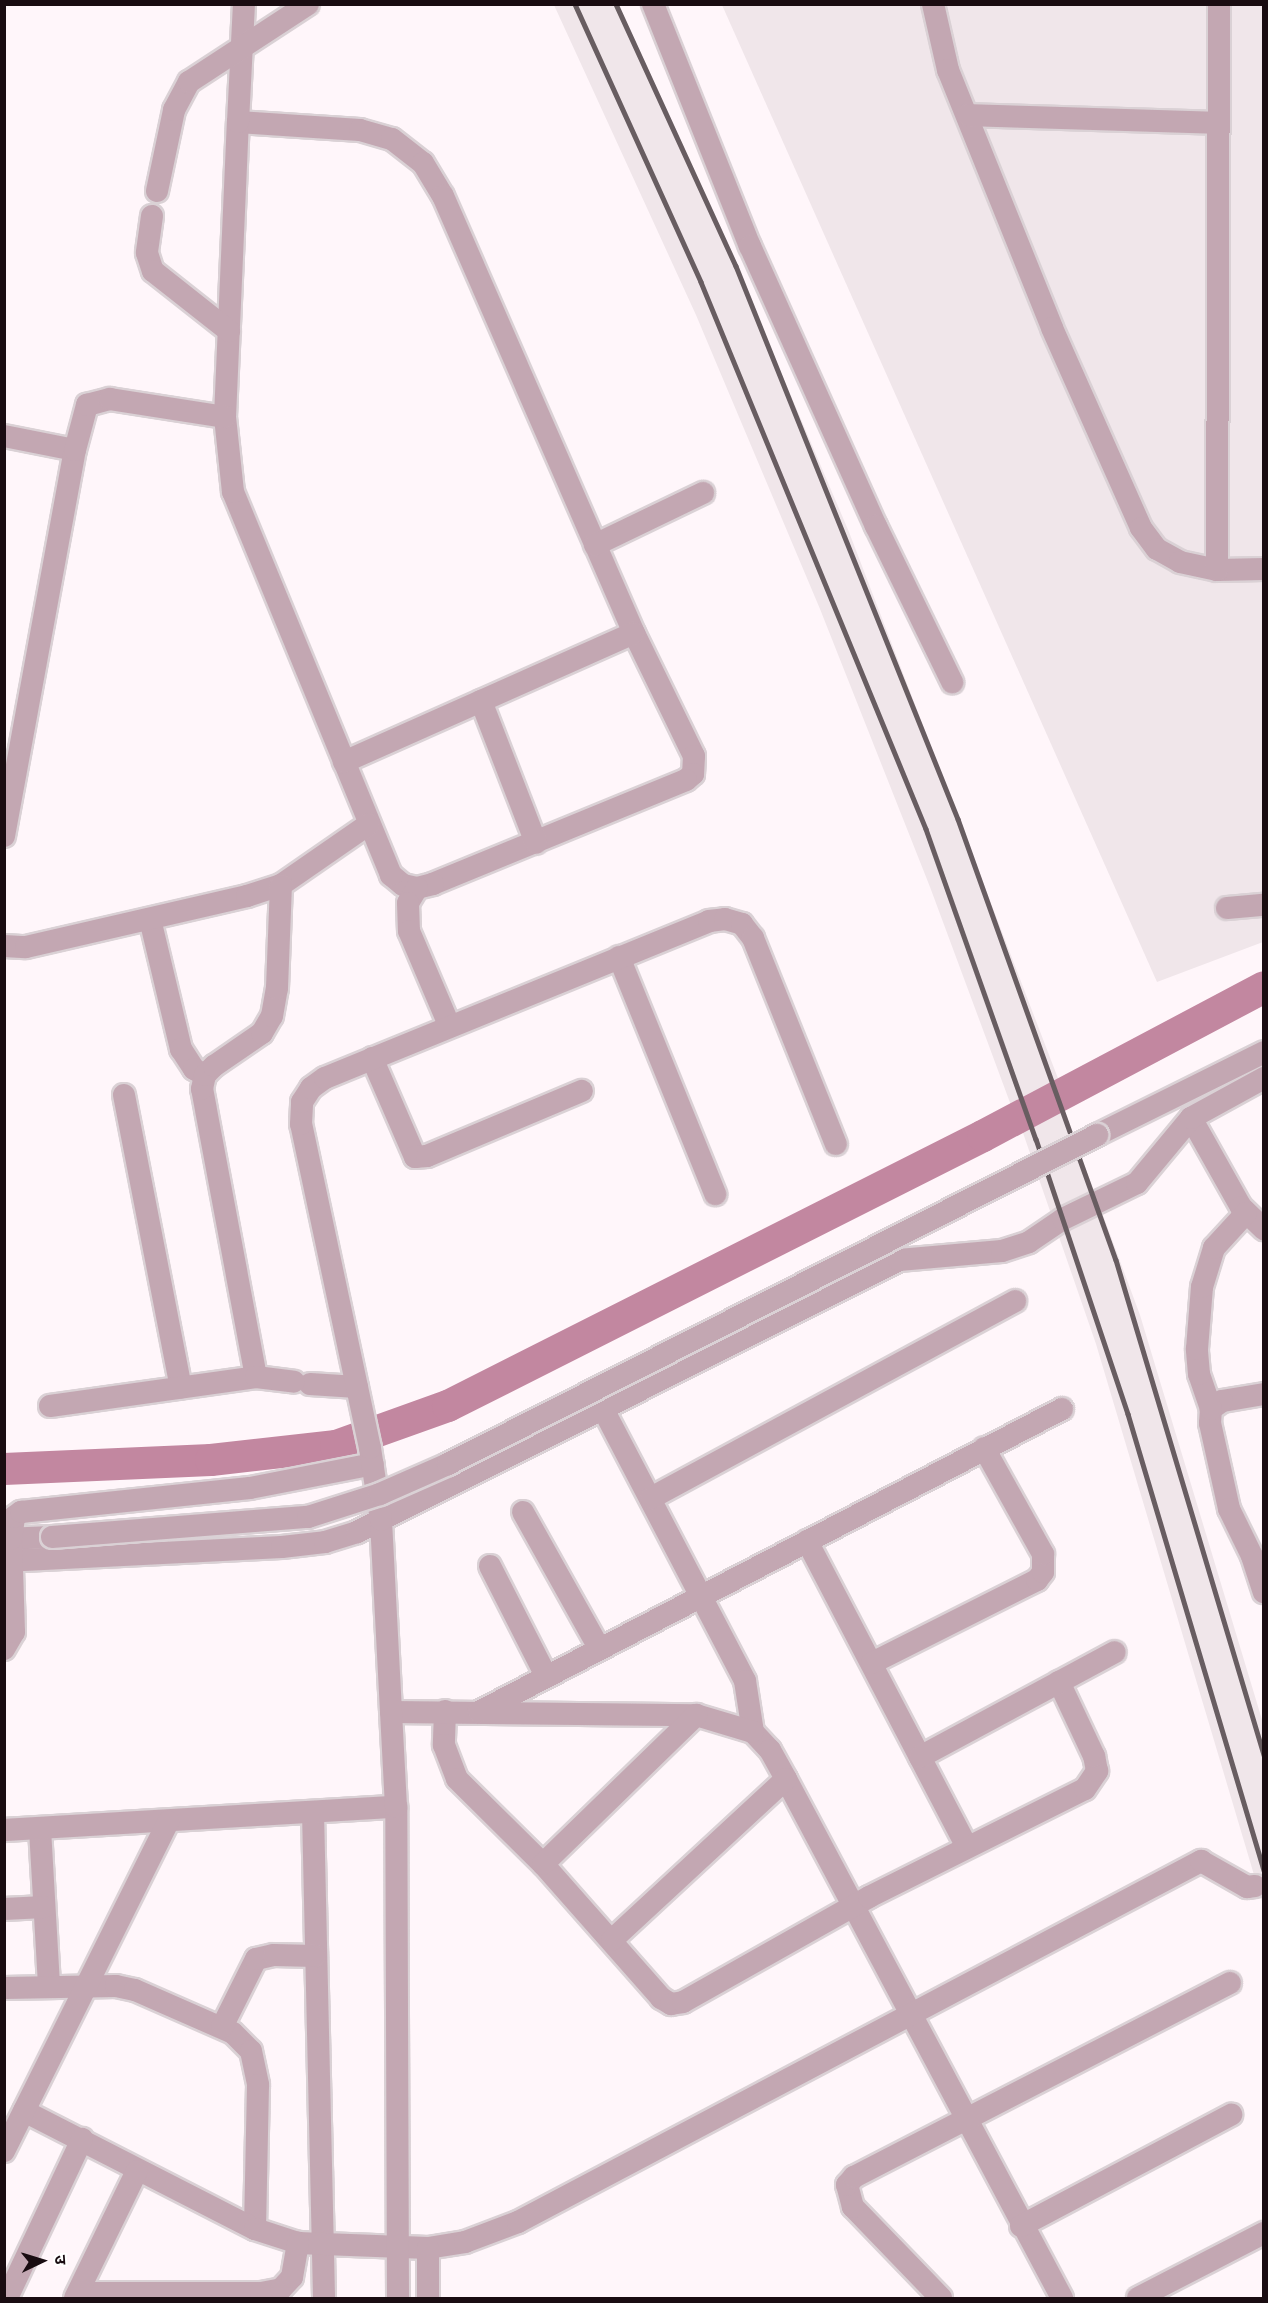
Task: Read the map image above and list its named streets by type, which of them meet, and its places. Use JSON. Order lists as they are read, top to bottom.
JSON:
{
  "north": "right"
}
